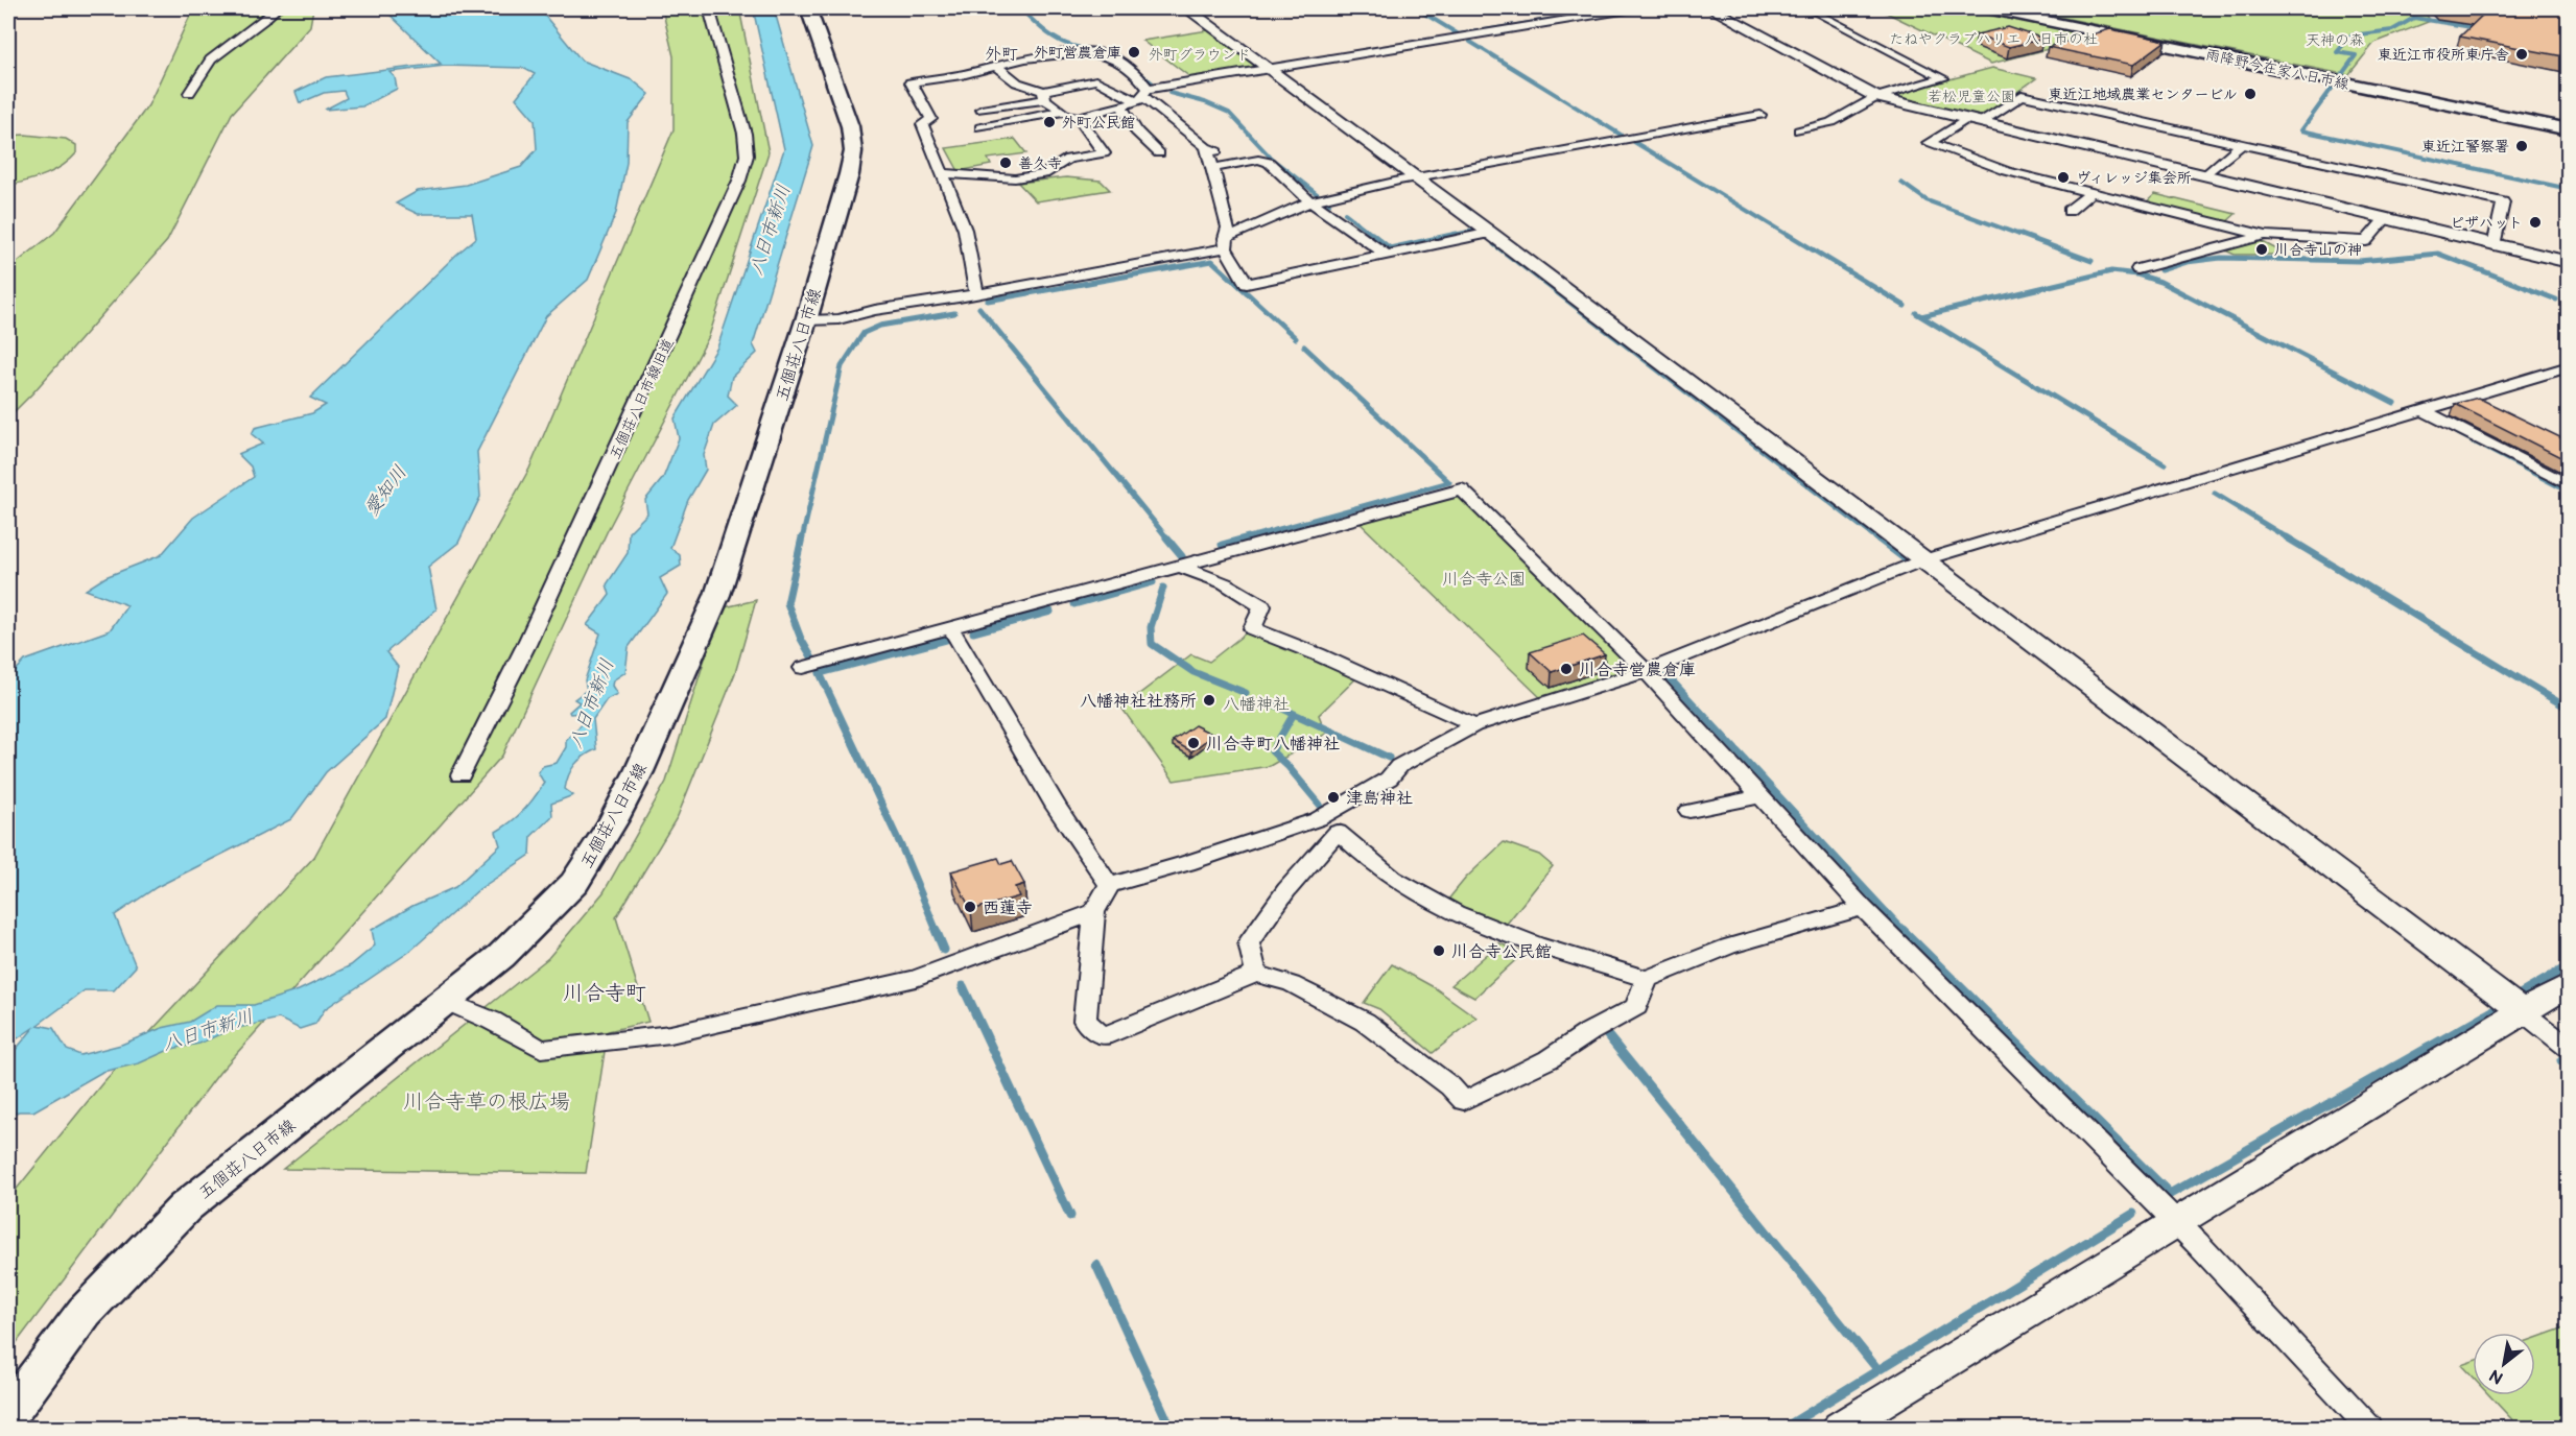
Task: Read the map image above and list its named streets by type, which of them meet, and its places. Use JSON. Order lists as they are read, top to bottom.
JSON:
{
  "streets": {
    "main road": ["雨降野今在家八日市線", "五個荘八日市線"],
    "street": ["五個荘八日市線旧道"]
  },
  "districts": ["外町", "川合寺町"],
  "water": ["八日市新川", "愛知川"],
  "parks": [
    "たねやクラブハリエ 八日市の杜",
    "天神の森",
    "外町グラウンド",
    "若松児童公園",
    "川合寺公園",
    "八幡神社",
    "川合寺草の根広場"
  ],
  "places": [
    "外町営農倉庫",
    "東近江市役所東庁舎",
    "東近江地域農業センタービル",
    "外町公民館",
    "東近江警察署",
    "善久寺",
    "ヴィレッジ集会所",
    "ピザハット",
    "川合寺山の神",
    "川合寺営農倉庫",
    "八幡神社社務所",
    "川合寺町八幡神社",
    "津島神社",
    "西蓮寺",
    "川合寺公民館"
  ],
  "north": "bottom left"
}
